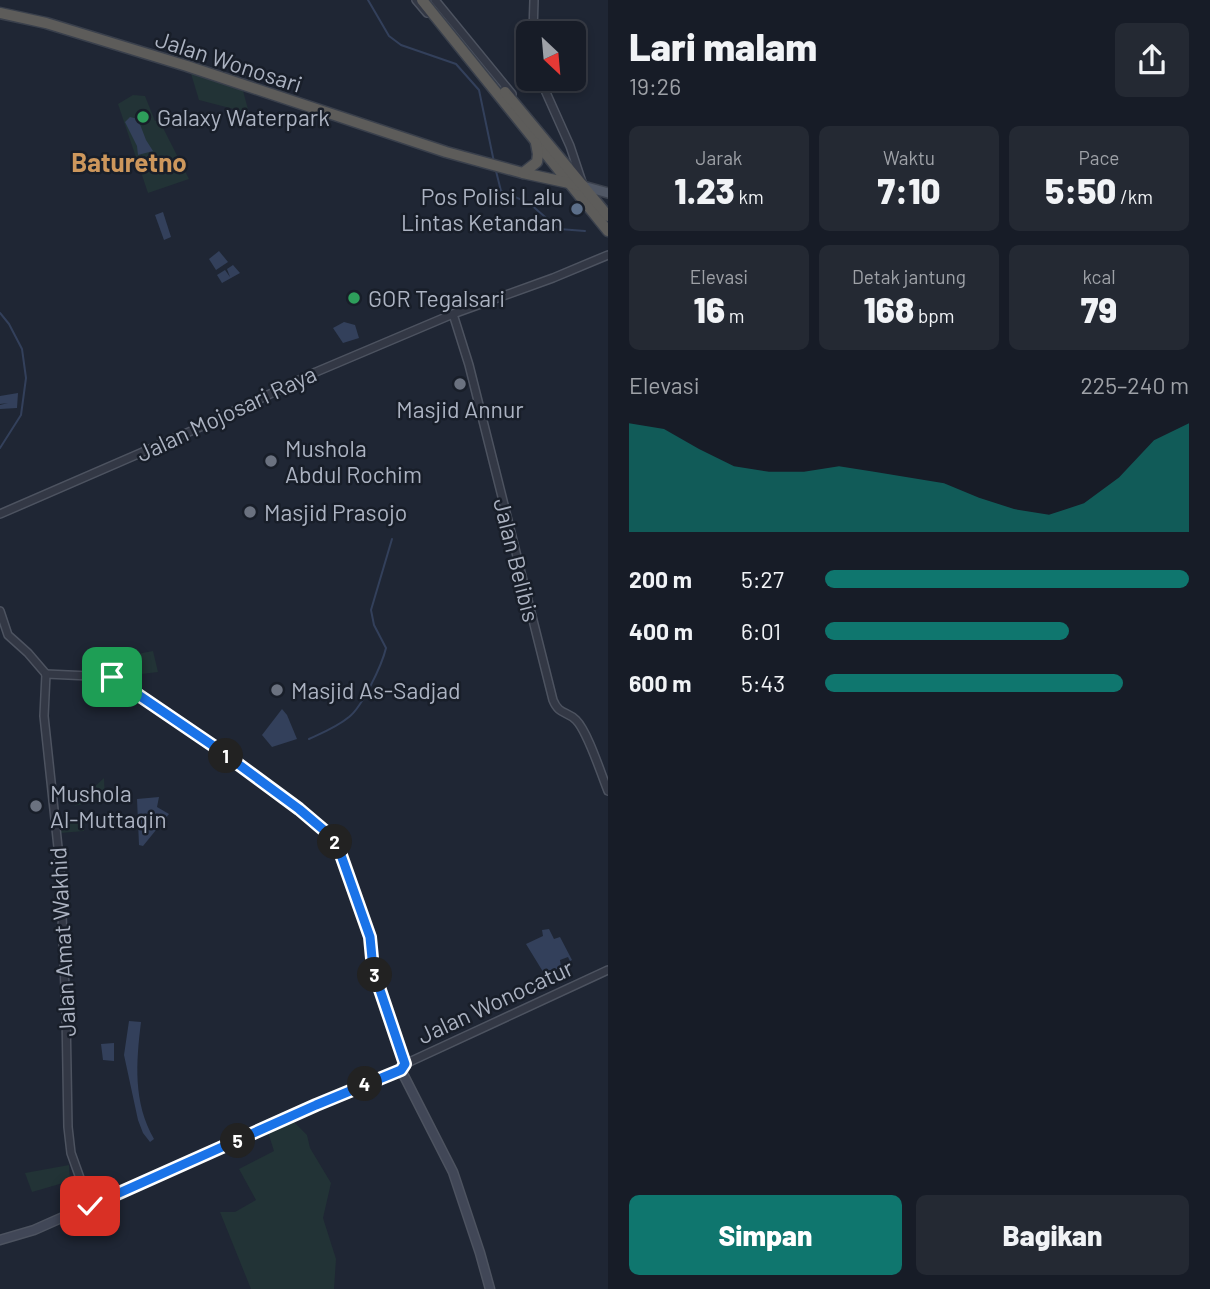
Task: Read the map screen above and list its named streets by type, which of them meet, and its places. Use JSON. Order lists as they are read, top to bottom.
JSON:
{
  "streets": {
    "highway": ["Jalan Wonosari"],
    "street": [
      "Jalan Mojosari Raya",
      "Jalan Belibis",
      "Jalan Amat Wakhid",
      "Jalan Wonocatur"
    ]
  },
  "crossings": [
    ["Jalan Mojosari Raya", "Jalan Belibis"]
  ],
  "districts": ["Baturetno"],
  "places": [
    "Galaxy Waterpark",
    "Pos Polisi Lalu Lintas Ketandan",
    "GOR Tegalsari",
    "Masjid Annur",
    "Mushola Abdul Rochim",
    "Masjid Prasojo",
    "Masjid As-Sadjad",
    "Mushola Al-Muttaqin"
  ],
  "north": "bottom right",
  "page": {
    "heading": ["Lari malam", "19:26"],
    "stats": [
      ["Jarak", "1.23 km"],
      ["Waktu", "7:10"],
      ["Pace", "5:50 /km"],
      ["Elevasi", "16 m"],
      ["Detak jantung", "168 bpm"],
      ["kcal", "79"]
    ],
    "chart": ["Elevasi", "225–240 m"],
    "list": [
      {
        "name": "200 m",
        "note": "5:27"
      },
      {
        "name": "400 m",
        "note": "6:01"
      },
      {
        "name": "600 m",
        "note": "5:43"
      }
    ],
    "pins": [
      "1",
      "2",
      "3",
      "4",
      "5"
    ],
    "buttons": ["Simpan", "Bagikan"]
  }
}
